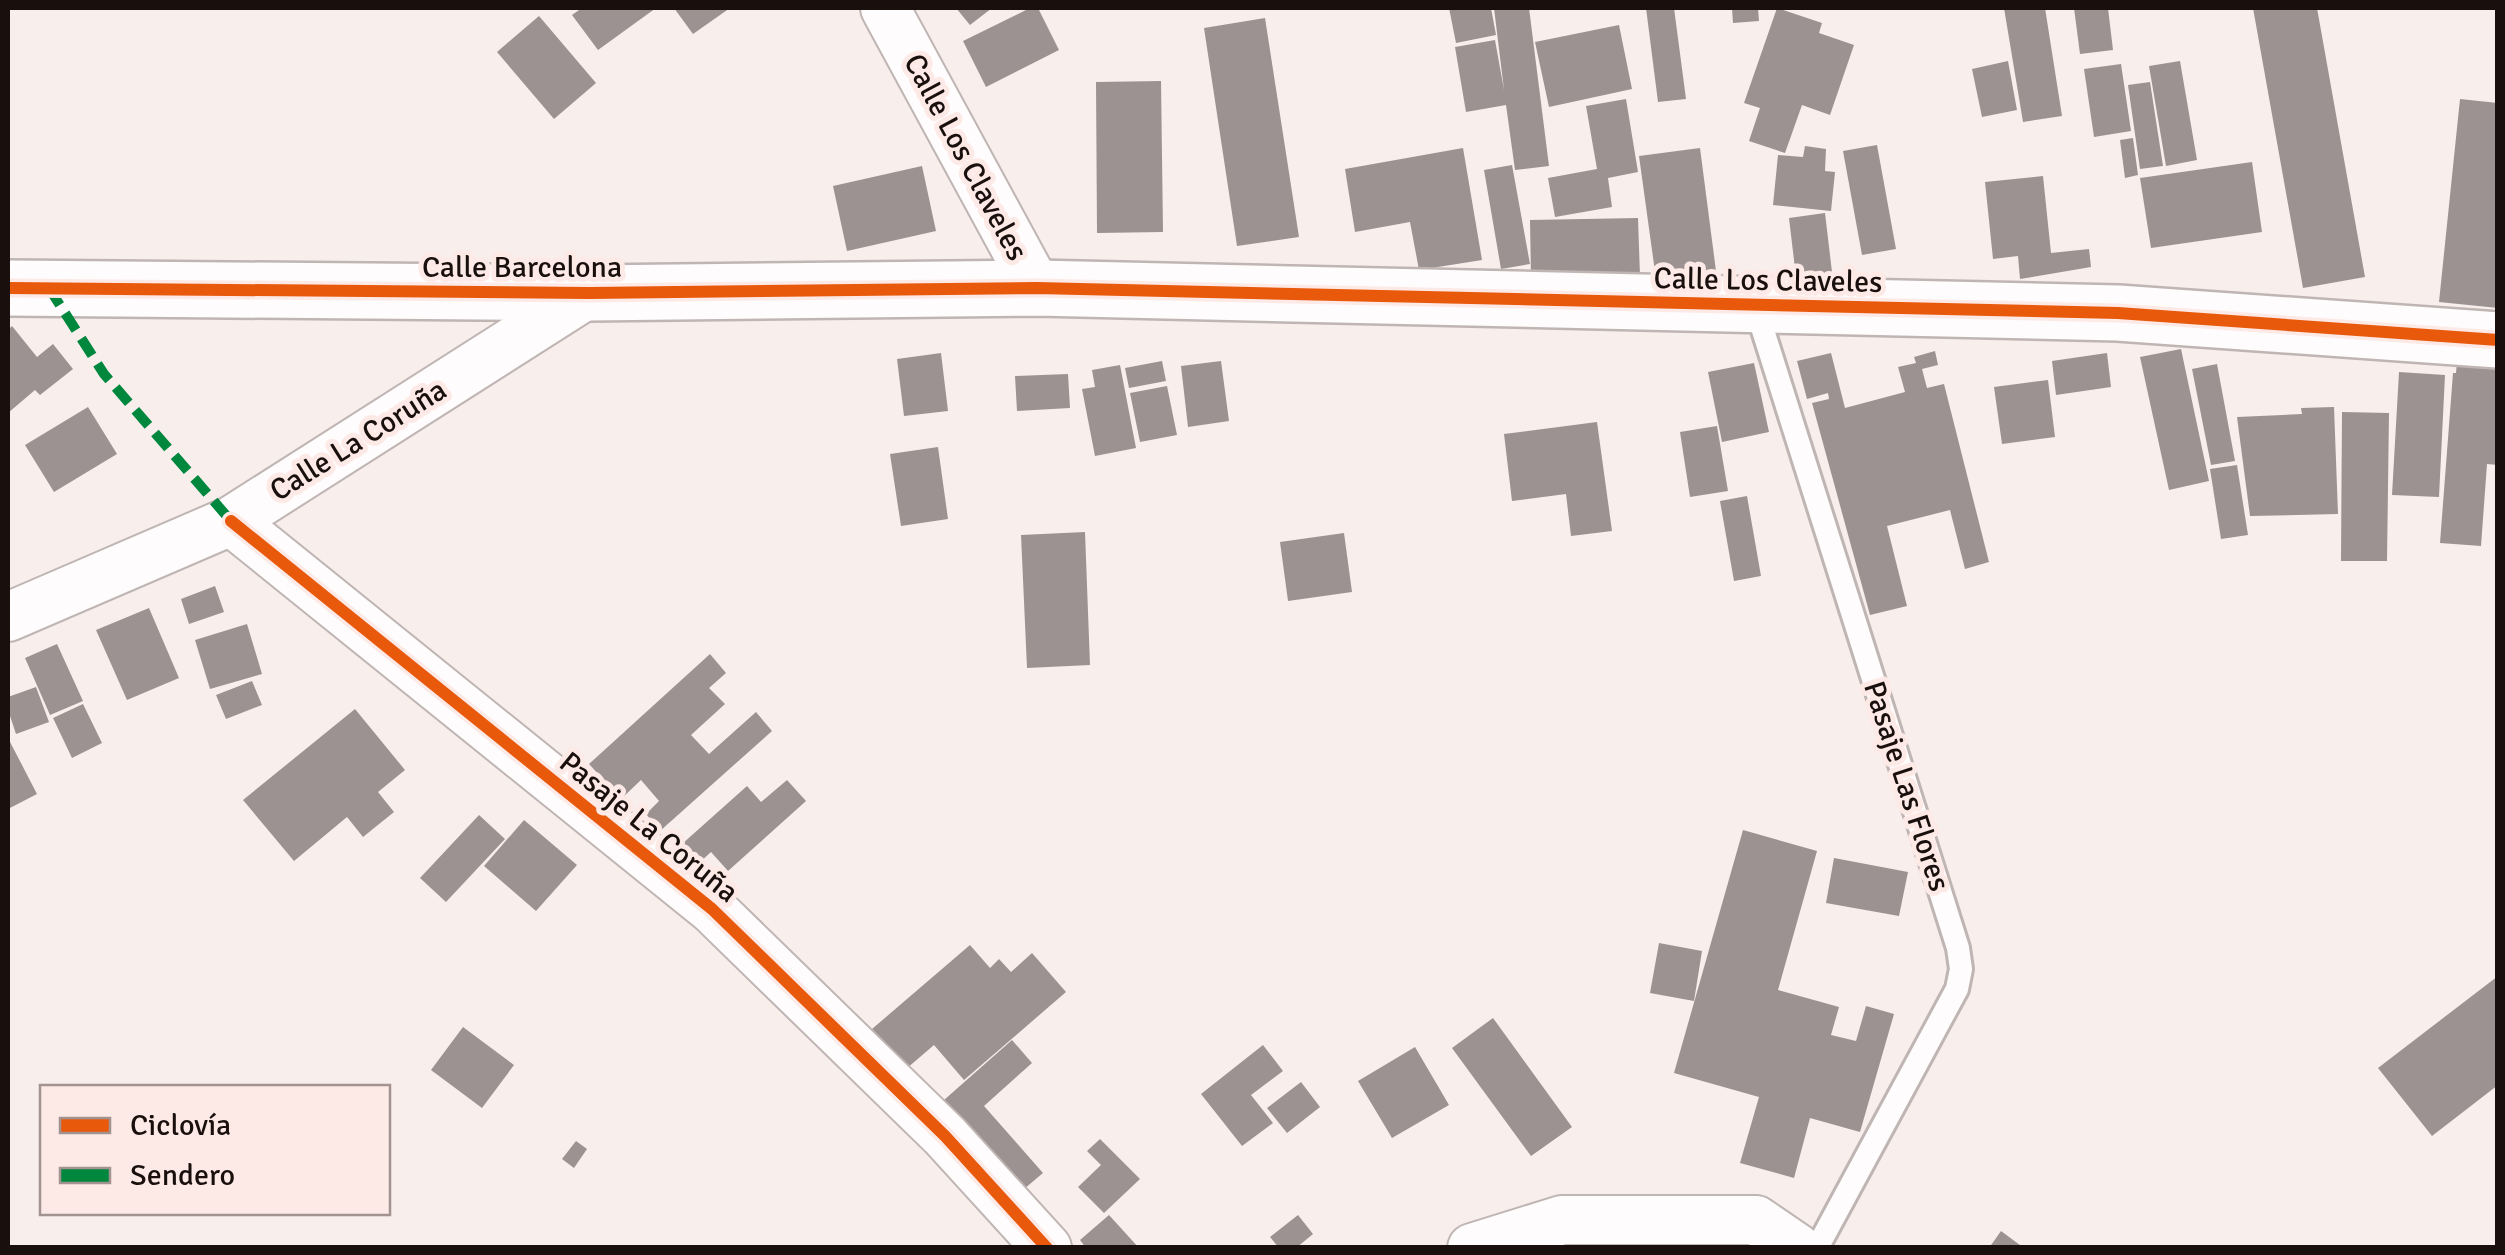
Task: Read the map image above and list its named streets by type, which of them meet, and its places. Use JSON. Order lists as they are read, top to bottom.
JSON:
{
  "streets": {
    "street": [
      "Calle Los Claveles",
      "Calle Barcelona",
      "Calle La Coruña",
      "Pasaje La Coruña"
    ],
    "lane": ["Pasaje Las Flores"]
  },
  "crossings": [
    ["Calle Los Claveles", "Calle Barcelona"],
    ["Calle Los Claveles", "Pasaje Las Flores"],
    ["Calle Barcelona", "Calle La Coruña"],
    ["Calle La Coruña", "Pasaje La Coruña"]
  ],
  "legend": ["Ciclovía", "Sendero"]
}
